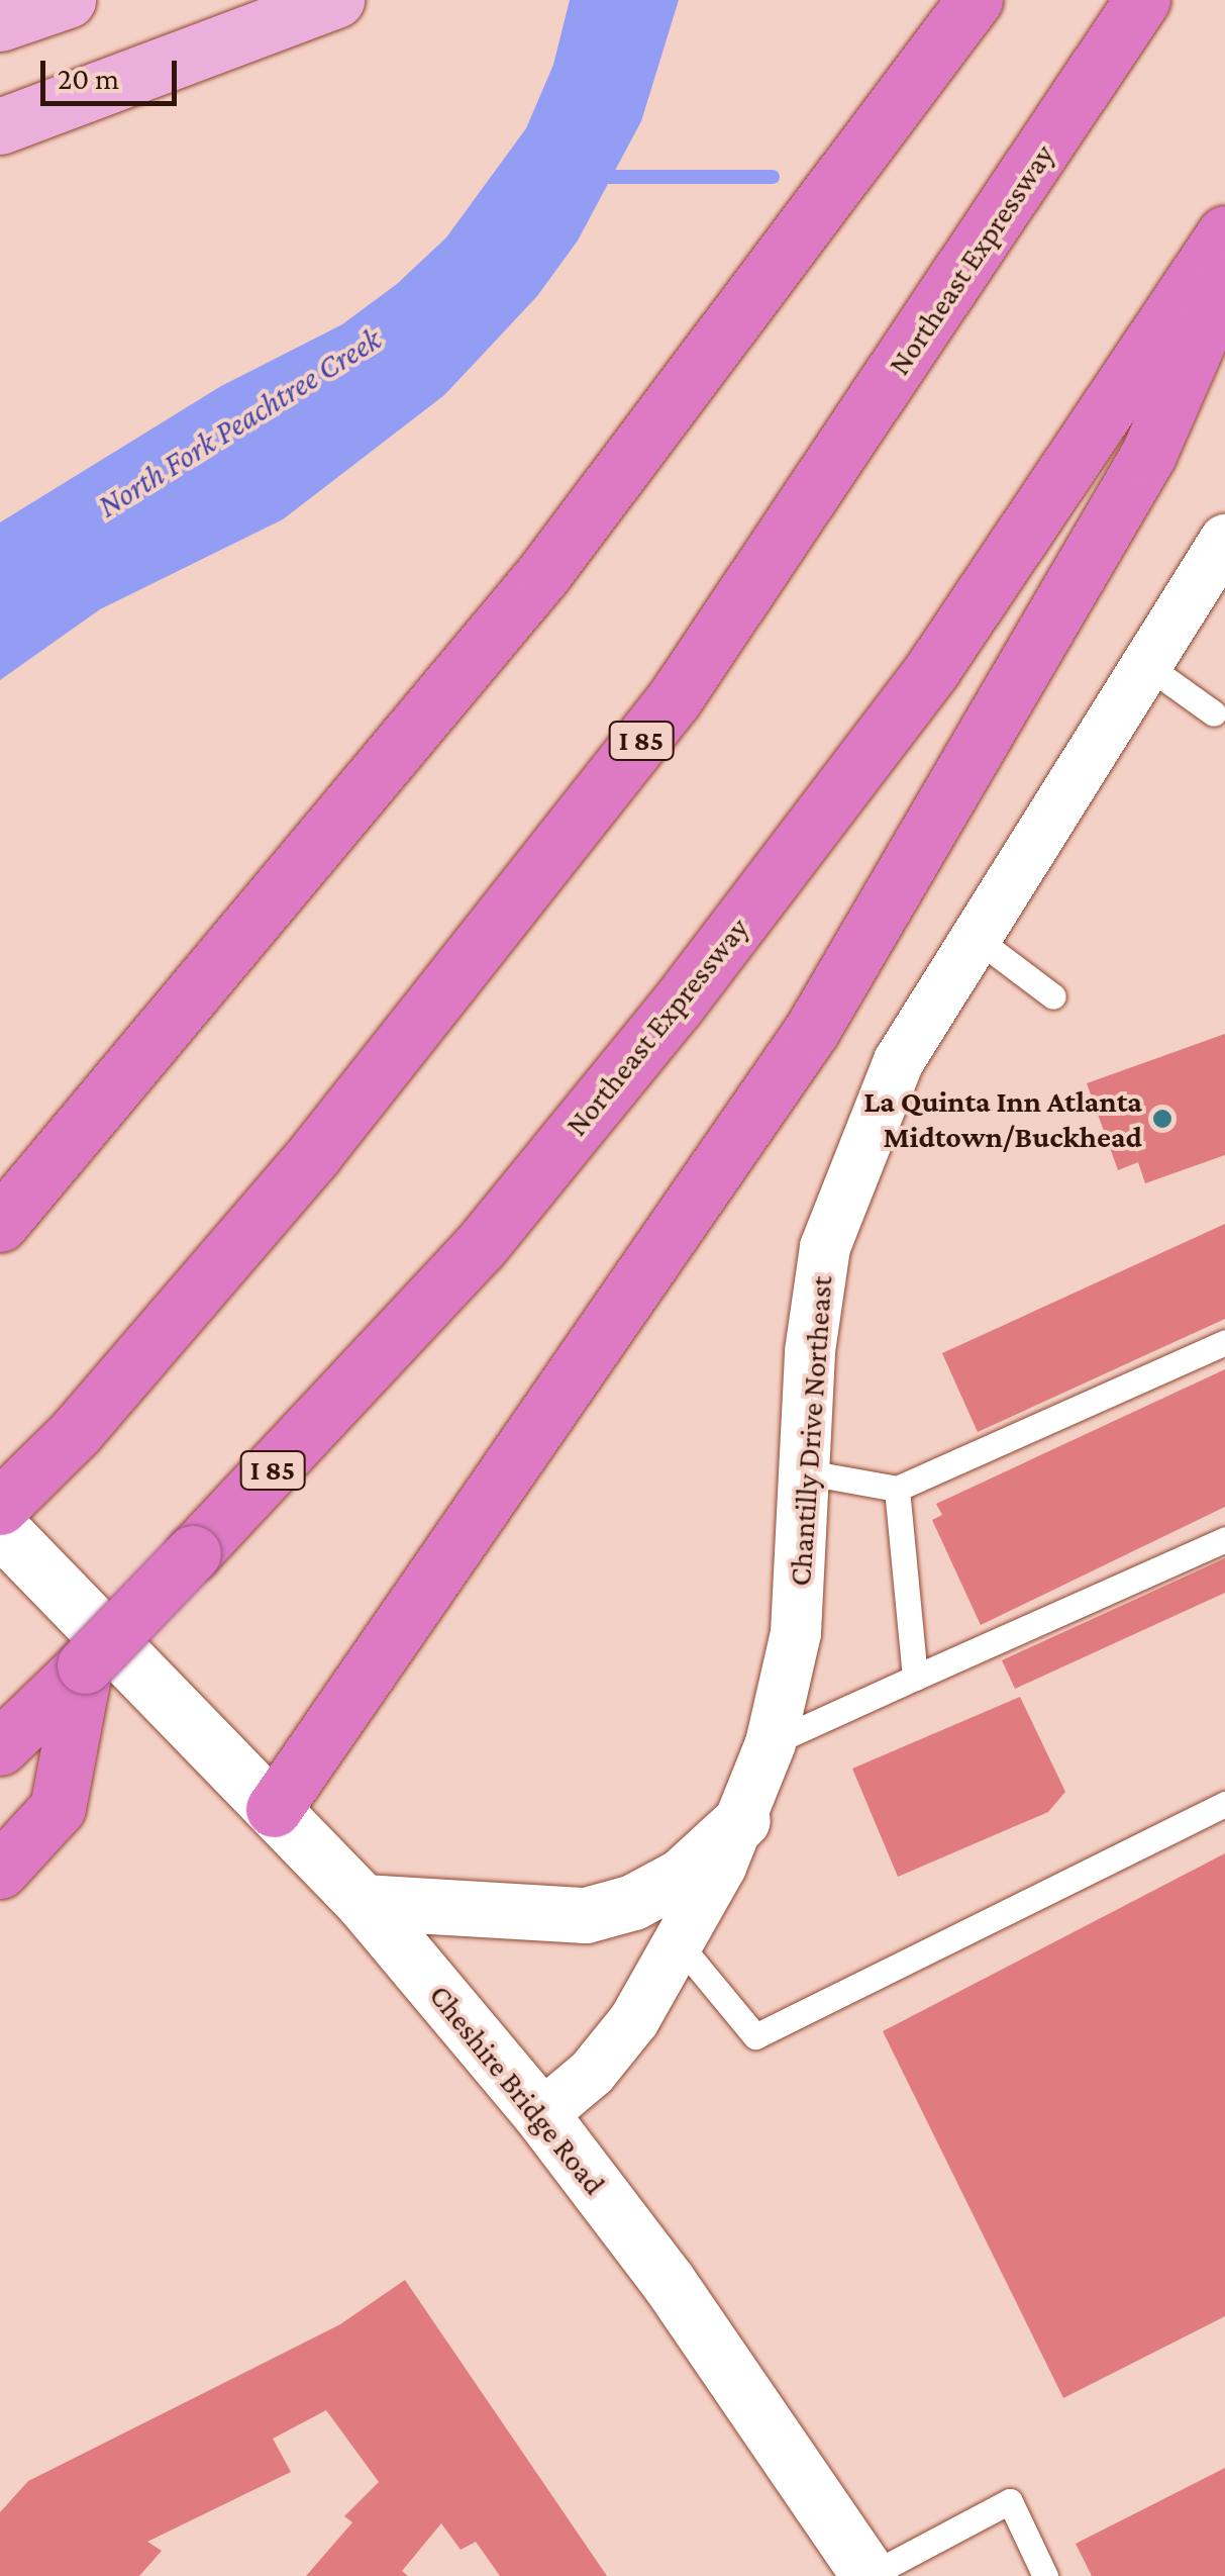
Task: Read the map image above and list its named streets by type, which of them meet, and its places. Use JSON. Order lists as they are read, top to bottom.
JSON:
{
  "streets": {
    "highway": ["Northeast Expressway", "I 85"],
    "main road": ["Cheshire Bridge Road"],
    "street": ["Chantilly Drive Northeast"]
  },
  "crossings": [
    ["Northeast Expressway", "Cheshire Bridge Road"],
    ["Chantilly Drive Northeast", "Cheshire Bridge Road"]
  ],
  "water": ["North Fork Peachtree Creek"],
  "places": ["La Quinta Inn Atlanta Midtown/Buckhead"],
  "scale_bar": "20 m"
}
